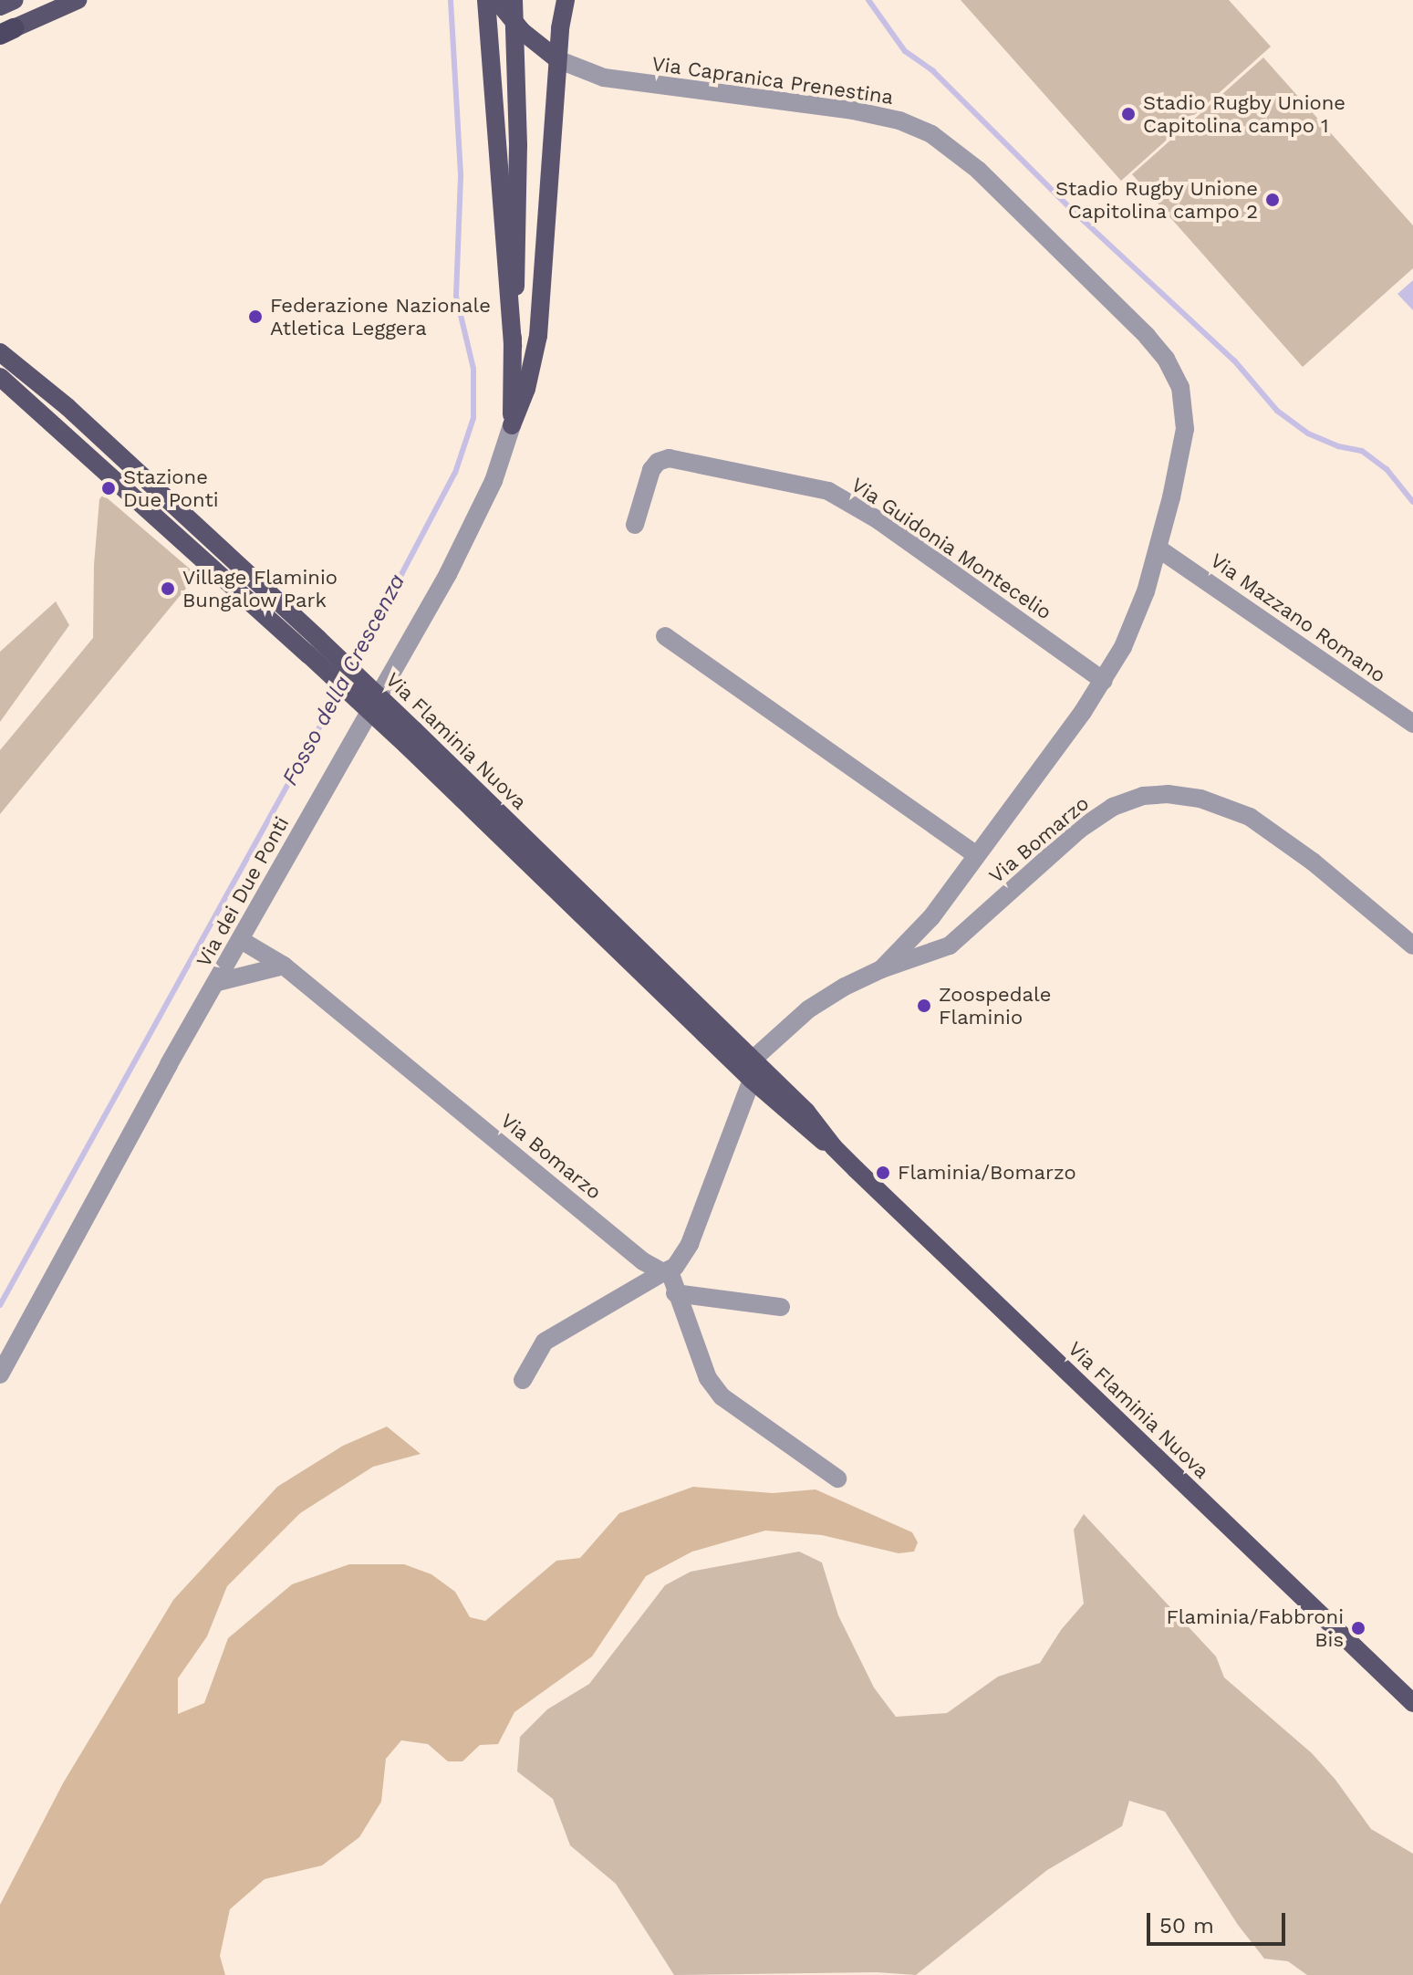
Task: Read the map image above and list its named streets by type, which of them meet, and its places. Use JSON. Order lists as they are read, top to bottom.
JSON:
{
  "streets": {
    "main road": ["Via Flaminia Nuova"],
    "street": [
      "Via Capranica Prenestina",
      "Via Guidonia Montecelio",
      "Via Mazzano Romano",
      "Via Bomarzo",
      "Via dei Due Ponti"
    ]
  },
  "crossings": [
    ["Via Capranica Prenestina", "Via Guidonia Montecelio"],
    ["Via Capranica Prenestina", "Via Mazzano Romano"],
    ["Via Capranica Prenestina", "Via Bomarzo"],
    ["Via Flaminia Nuova", "Via Bomarzo"],
    ["Via Bomarzo", "Via dei Due Ponti"]
  ],
  "water": ["Fosso della Crescenza"],
  "places": [
    "Stadio Rugby Unione Capitolina campo 1",
    "Stadio Rugby Unione Capitolina campo 2",
    "Federazione Nazionale Atletica Leggera",
    "Stazione Due Ponti",
    "Village Flaminio Bungalow Park",
    "Zoospedale Flaminio",
    "Flaminia/Bomarzo",
    "Flaminia/Fabbroni Bis"
  ],
  "scale_bar": "50 m"
}
